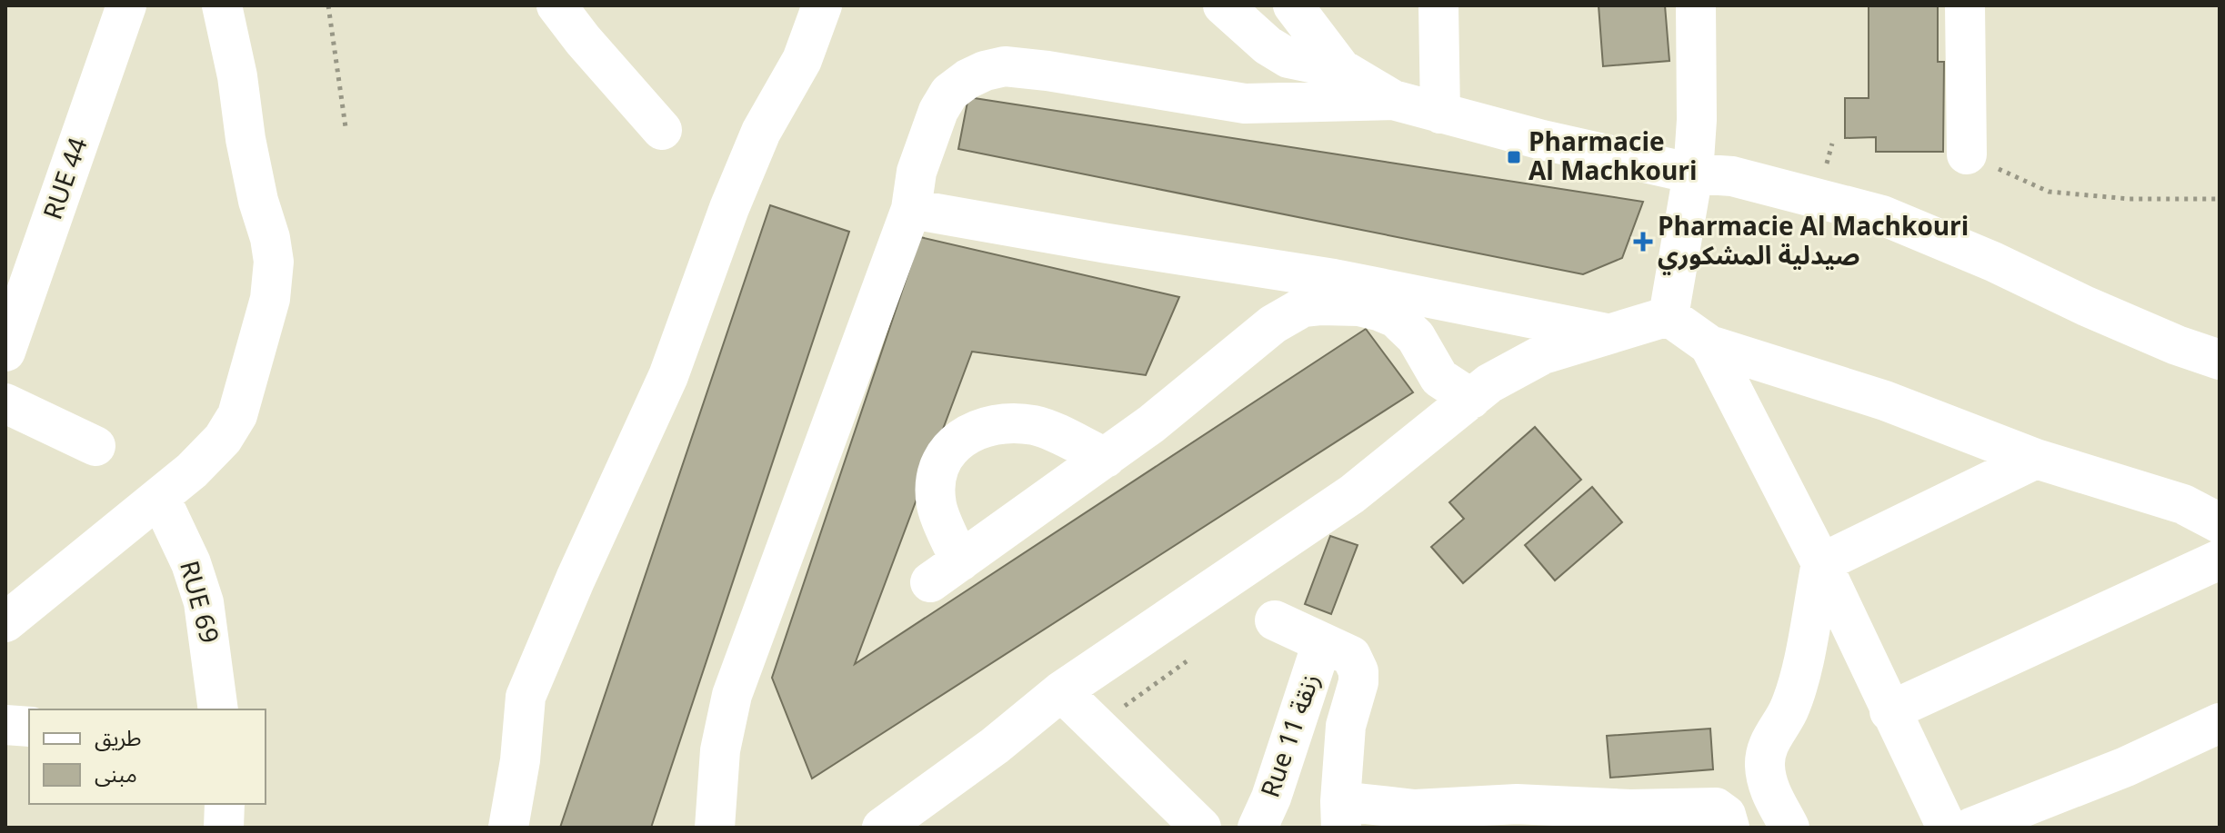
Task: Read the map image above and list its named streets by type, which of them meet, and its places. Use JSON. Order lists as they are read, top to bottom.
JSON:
{
  "streets": {
    "street": ["RUE 44", "RUE 69", "Rue 11 زنقة"]
  },
  "places": {
    "transit": ["Pharmacie Al Machkouri"],
    "health": ["Pharmacie Al Machkouri صيدلية المشكوري"]
  },
  "legend": ["طريق", "مبنى"]
}
